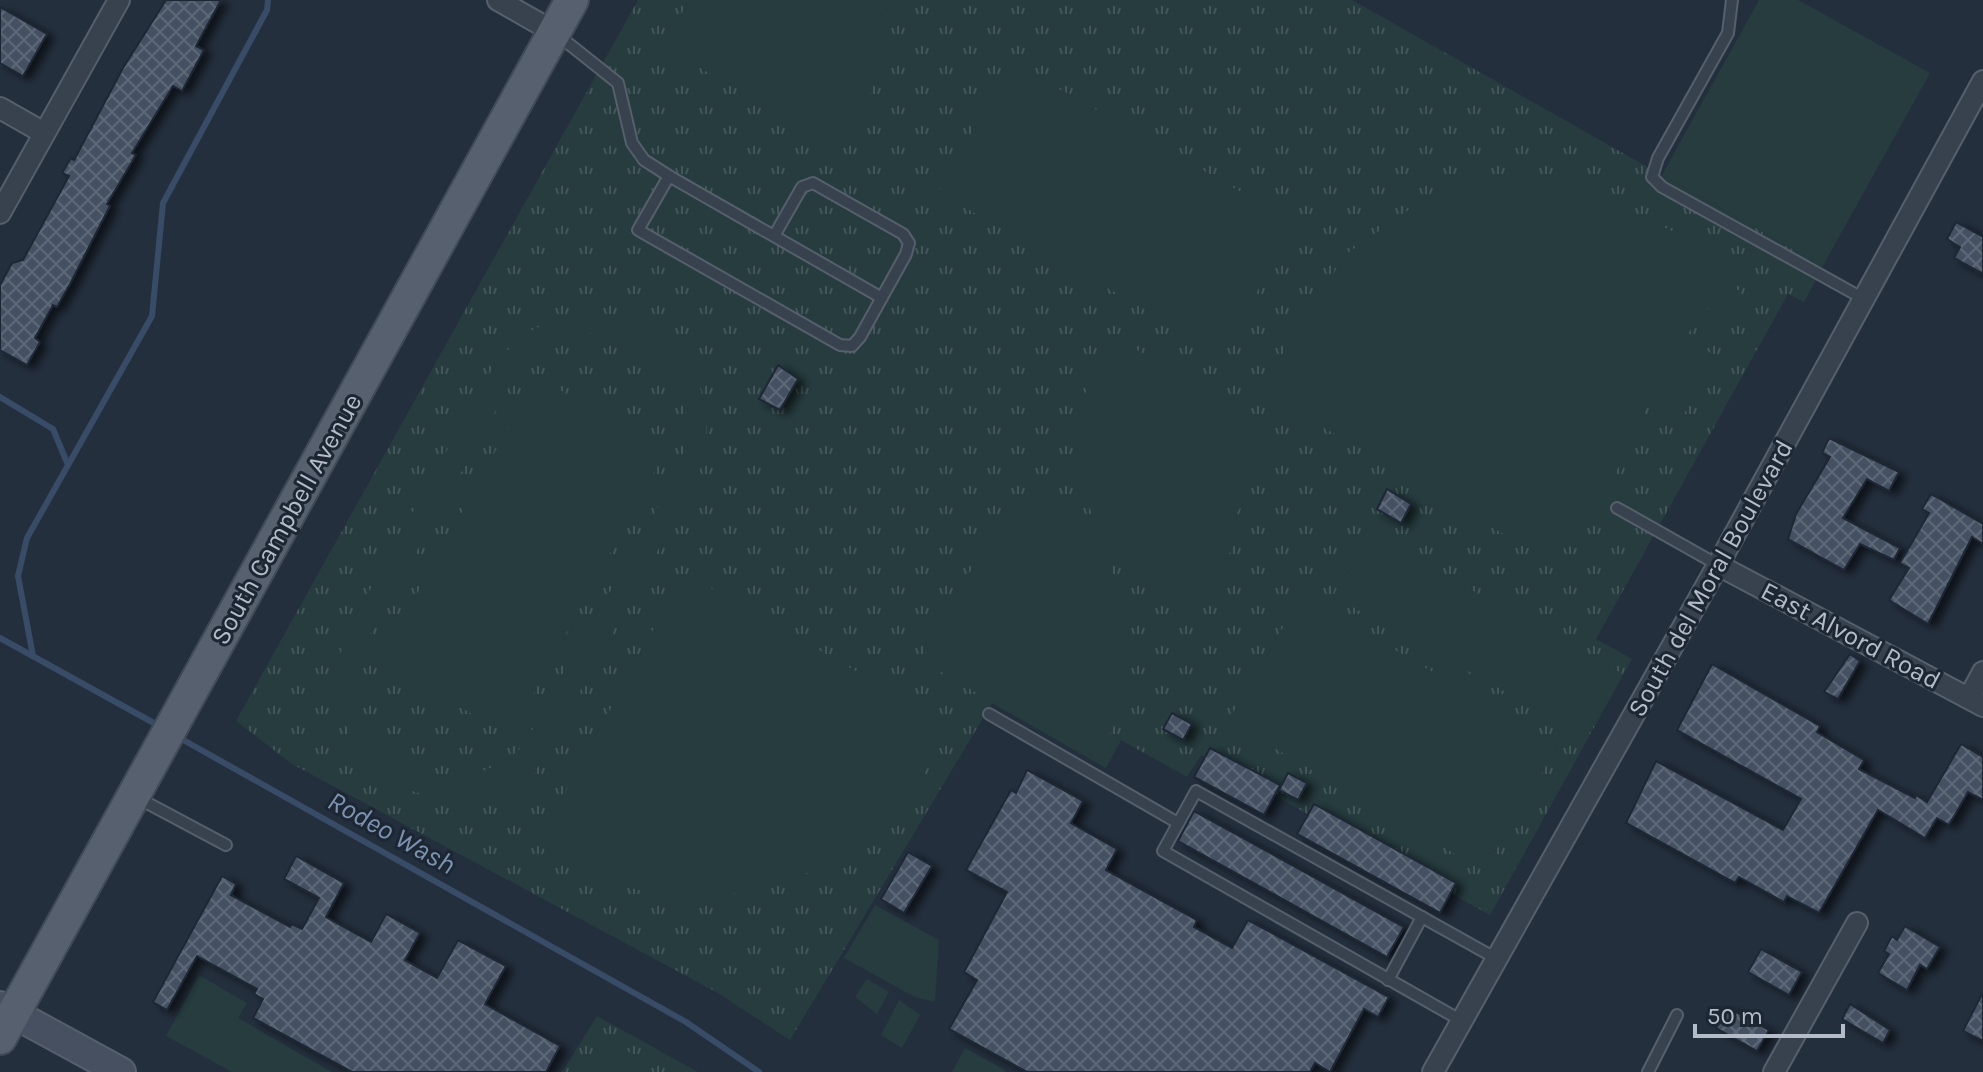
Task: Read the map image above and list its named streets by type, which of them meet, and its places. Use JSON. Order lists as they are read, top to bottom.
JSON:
{
  "streets": {
    "main road": ["South Campbell Avenue"],
    "street": ["South del Moral Boulevard", "East Alvord Road"]
  },
  "crossings": [
    ["South del Moral Boulevard", "East Alvord Road"]
  ],
  "water": ["Rodeo Wash"],
  "scale_bar": "50 m"
}
